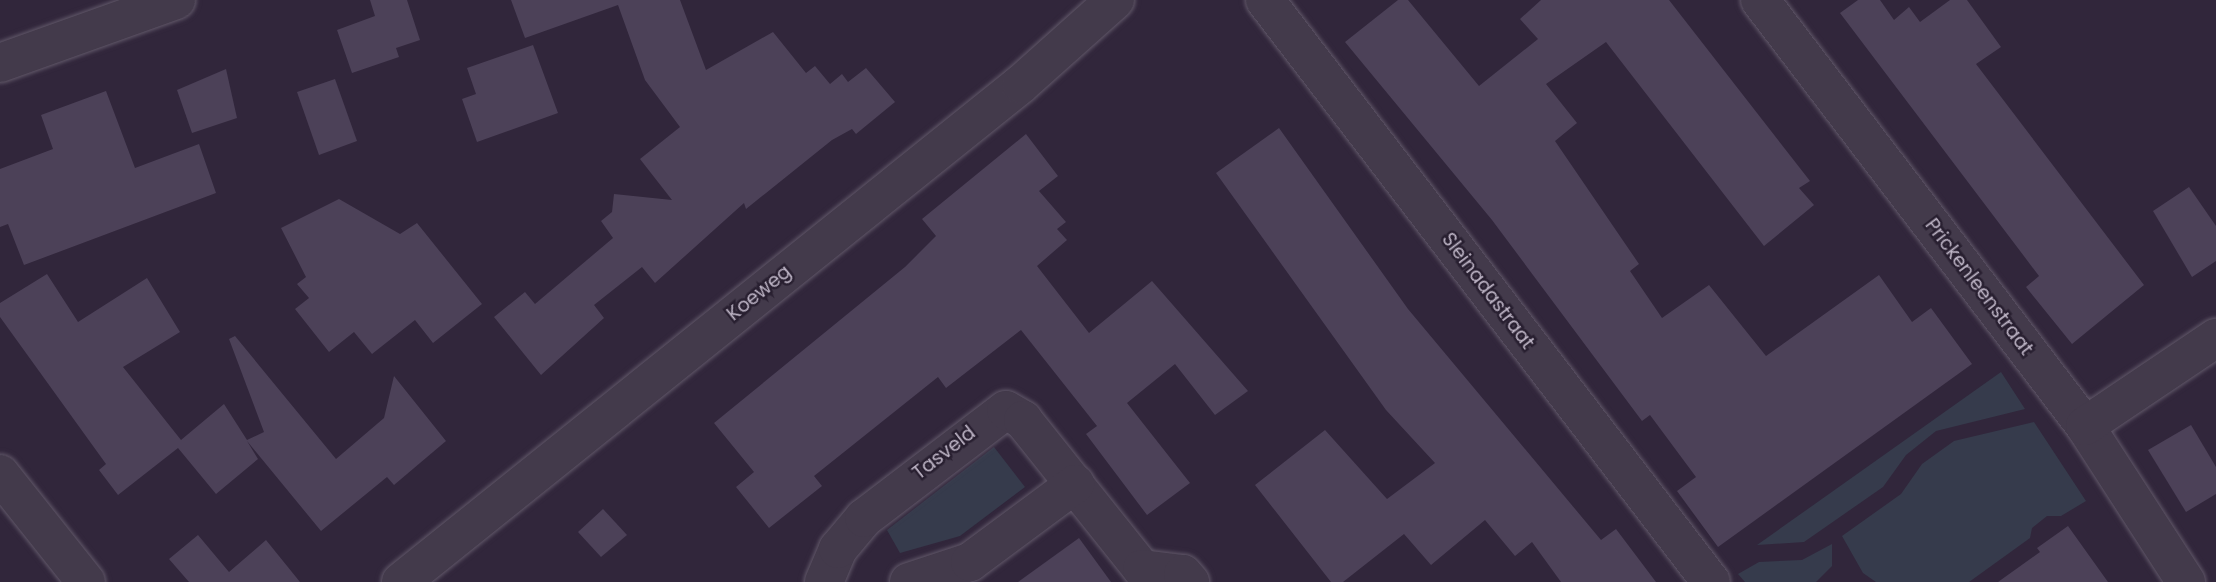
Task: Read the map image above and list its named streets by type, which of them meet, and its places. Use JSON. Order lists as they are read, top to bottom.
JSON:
{
  "streets": {
    "street": [
      "Prickenleenstraat",
      "Sleinadastraat",
      "Koeweg",
      "Tasveld"
    ]
  }
}
